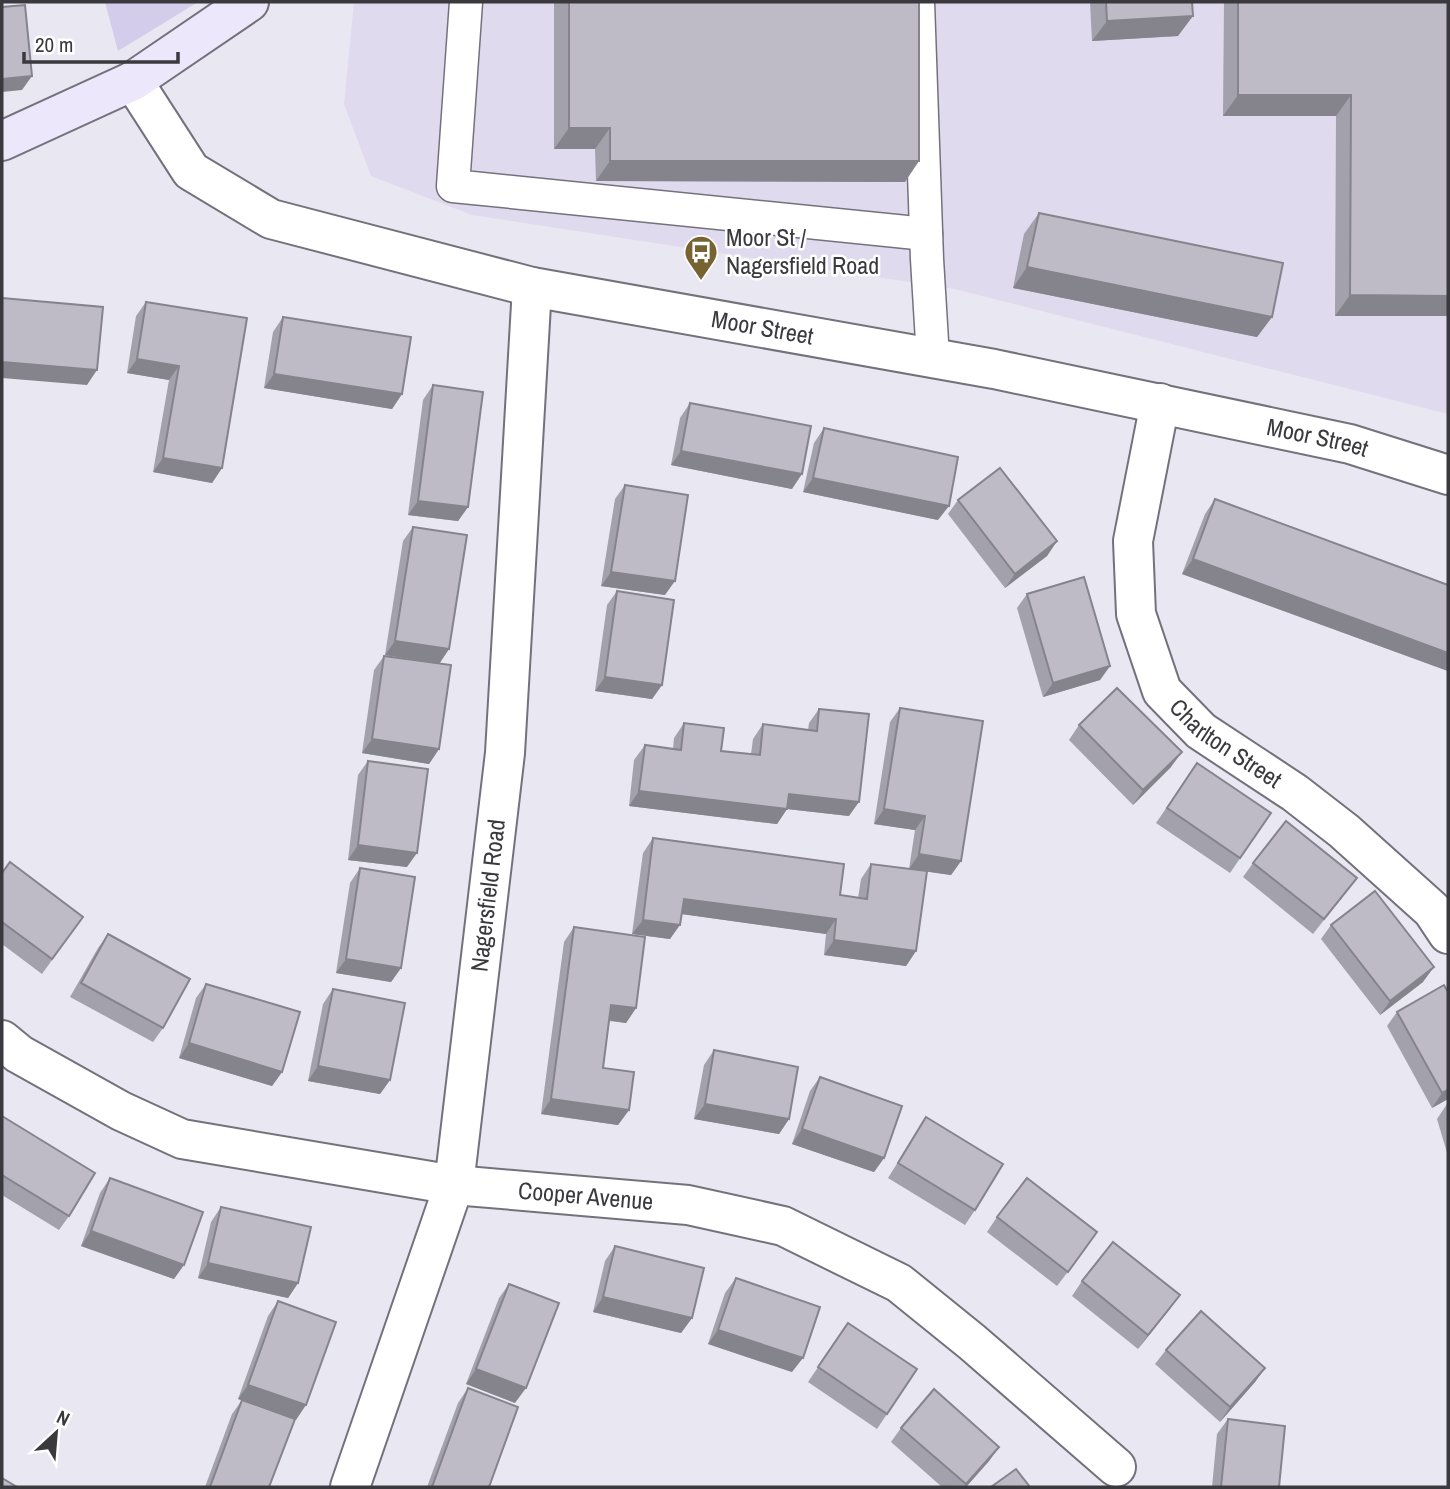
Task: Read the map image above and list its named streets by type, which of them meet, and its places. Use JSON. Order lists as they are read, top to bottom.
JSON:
{
  "streets": {
    "street": [
      "Moor Street",
      "Charlton Street",
      "Nagersfield Road",
      "Cooper Avenue"
    ]
  },
  "crossings": [
    ["Moor Street", "Charlton Street"],
    ["Moor Street", "Nagersfield Road"],
    ["Nagersfield Road", "Cooper Avenue"]
  ],
  "places": {
    "bus stop": ["Moor St / Nagersfield Road"]
  },
  "scale_bar": "20 m",
  "north": "top right"
}
